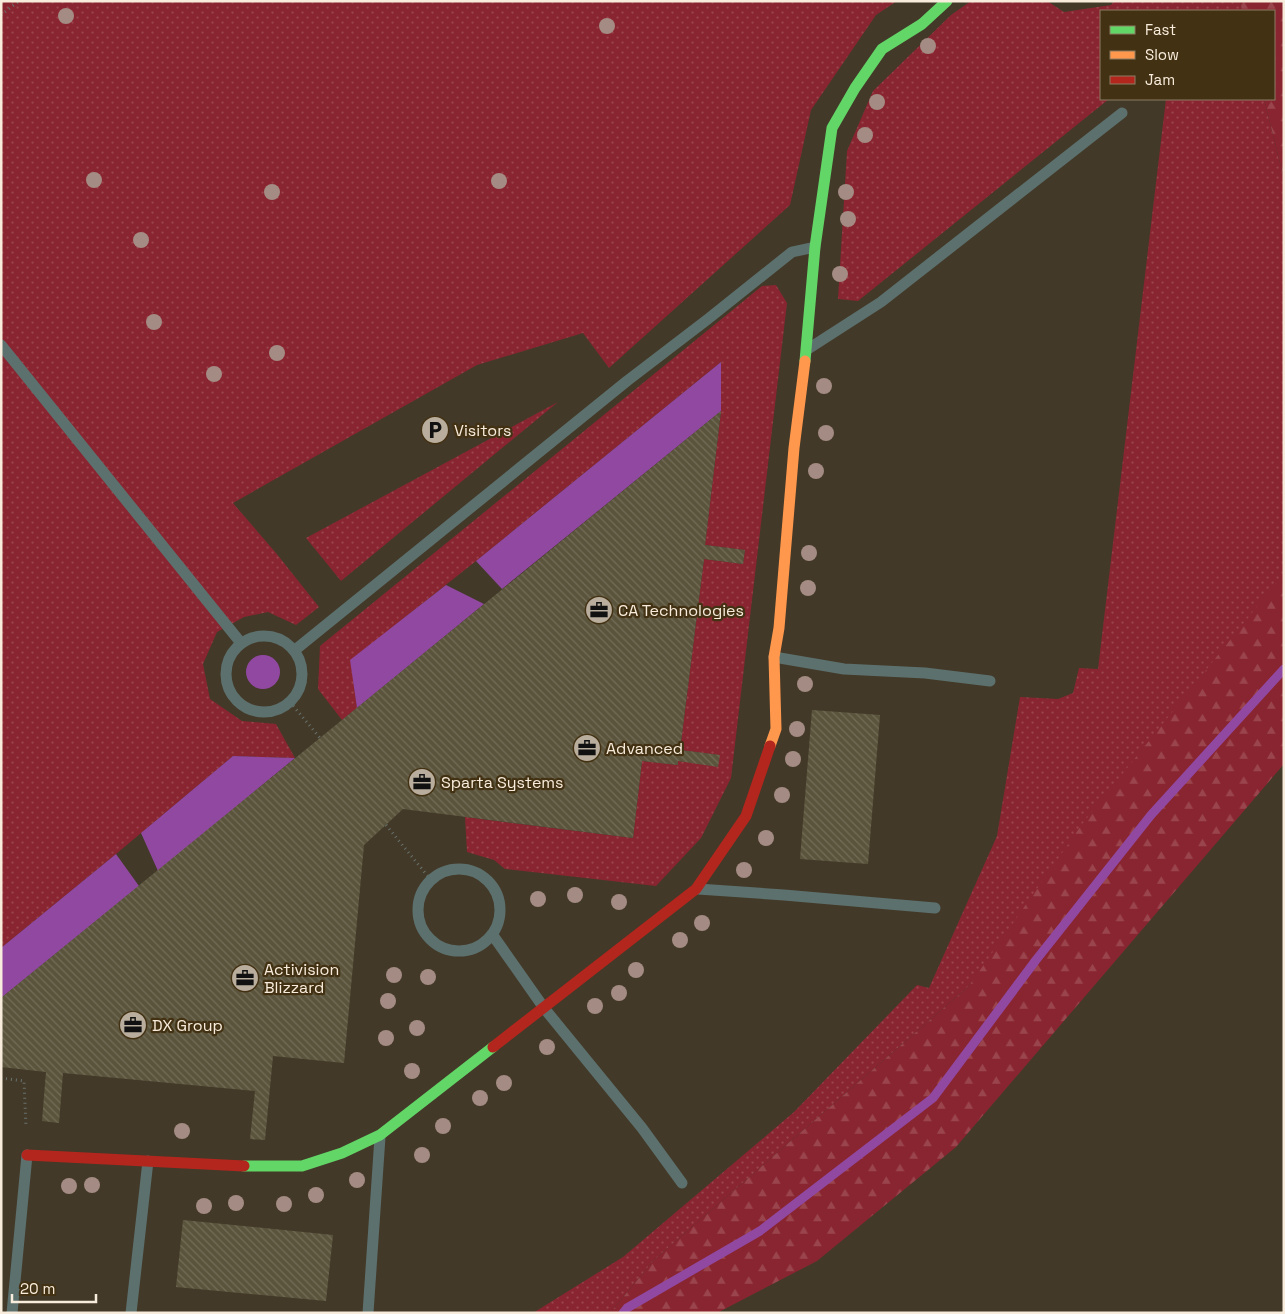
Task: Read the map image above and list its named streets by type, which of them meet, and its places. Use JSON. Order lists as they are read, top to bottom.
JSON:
{
  "places": {
    "parking": ["Visitors"],
    "office": [
      "CA Technologies",
      "Advanced",
      "Sparta Systems",
      "Activision Blizzard",
      "DX Group"
    ]
  },
  "legend": ["Fast", "Slow", "Jam"],
  "scale_bar": "20 m"
}
